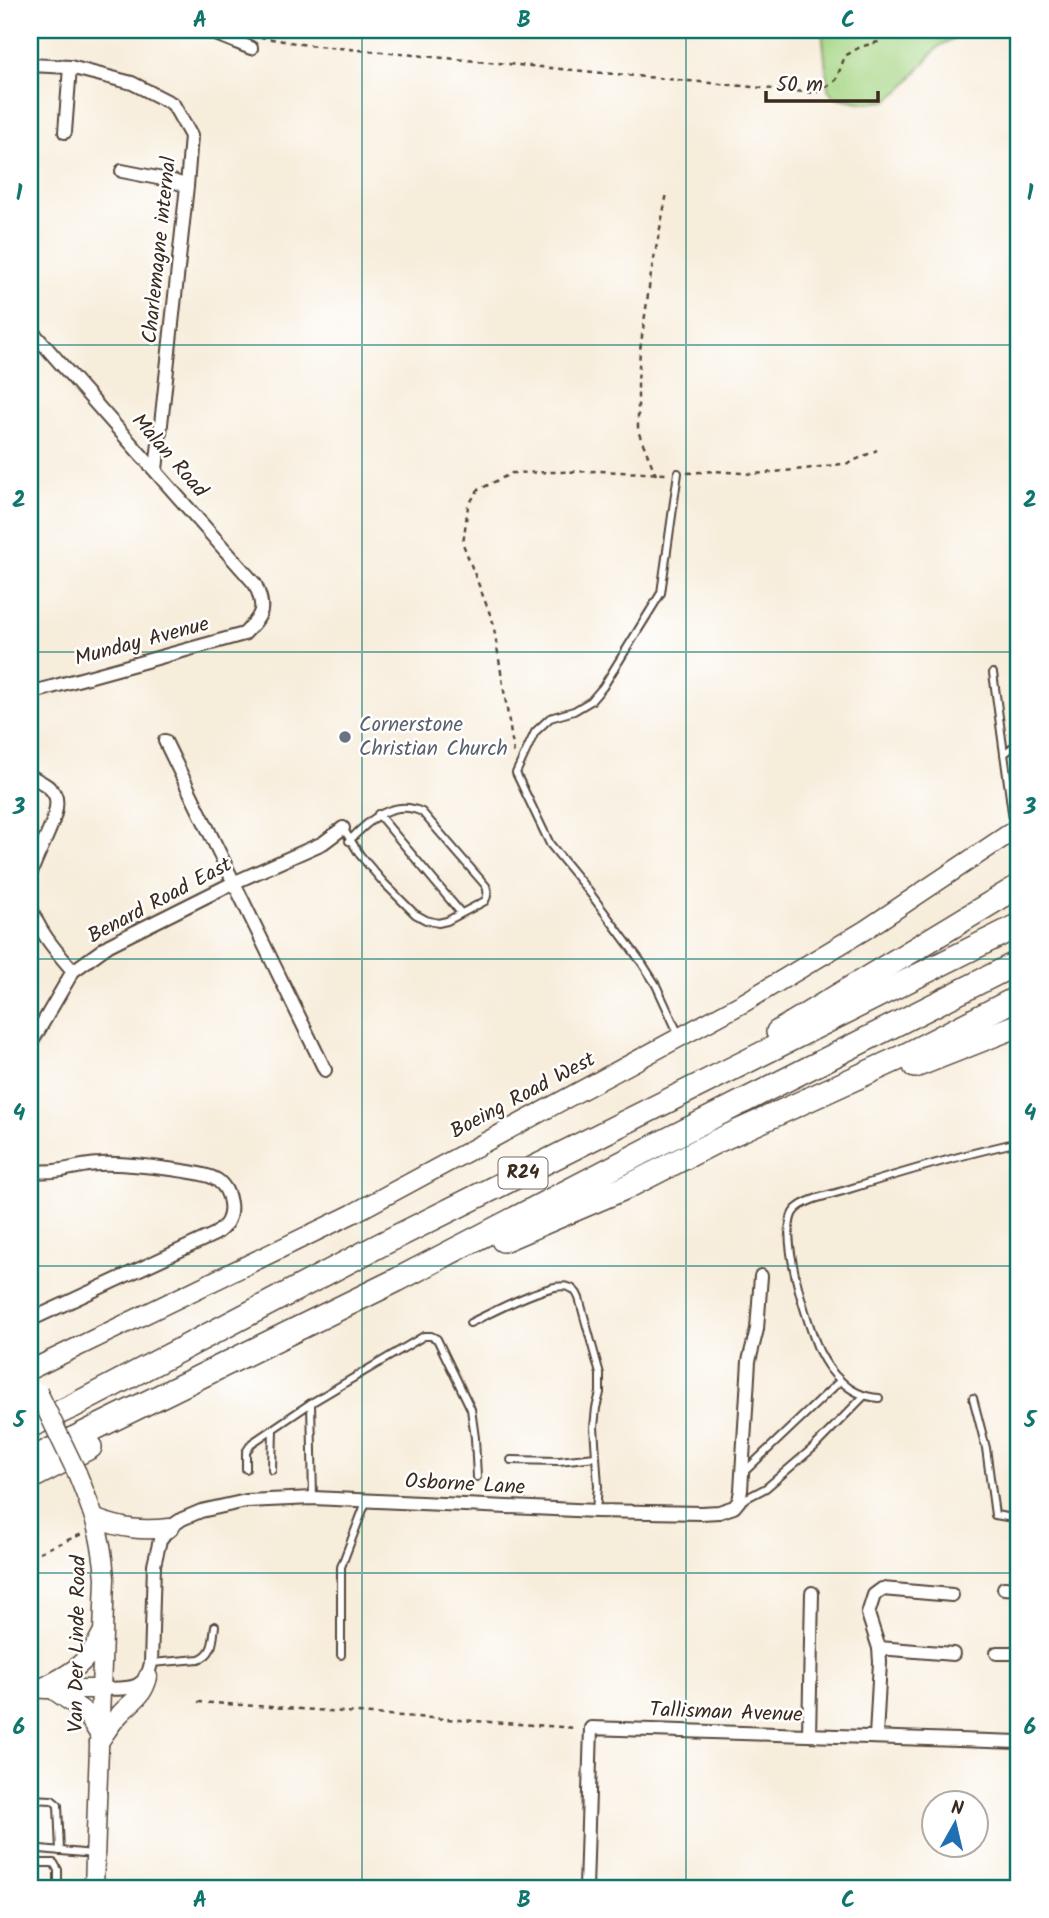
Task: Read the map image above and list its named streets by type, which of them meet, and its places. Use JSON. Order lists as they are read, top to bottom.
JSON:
{
  "streets": {
    "highway": ["R24"],
    "main road": ["Boeing Road West", "Van Der Linde Road"],
    "street": [
      "Charlemagne internal",
      "Malan Road",
      "Munday Avenue",
      "Benard Road East",
      "Osborne Lane",
      "Tallisman Avenue"
    ]
  },
  "crossings": [
    ["Charlemagne internal", "Malan Road"],
    ["Malan Road", "Munday Avenue"],
    ["Boeing Road West", "Van Der Linde Road"]
  ],
  "places": ["Cornerstone Christian Church"],
  "scale_bar": "50 m",
  "north": "top",
  "grid": {
    "columns": ["A", "B", "C"],
    "rows": [
      "1",
      "2",
      "3",
      "4",
      "5",
      "6"
    ]
  }
}
